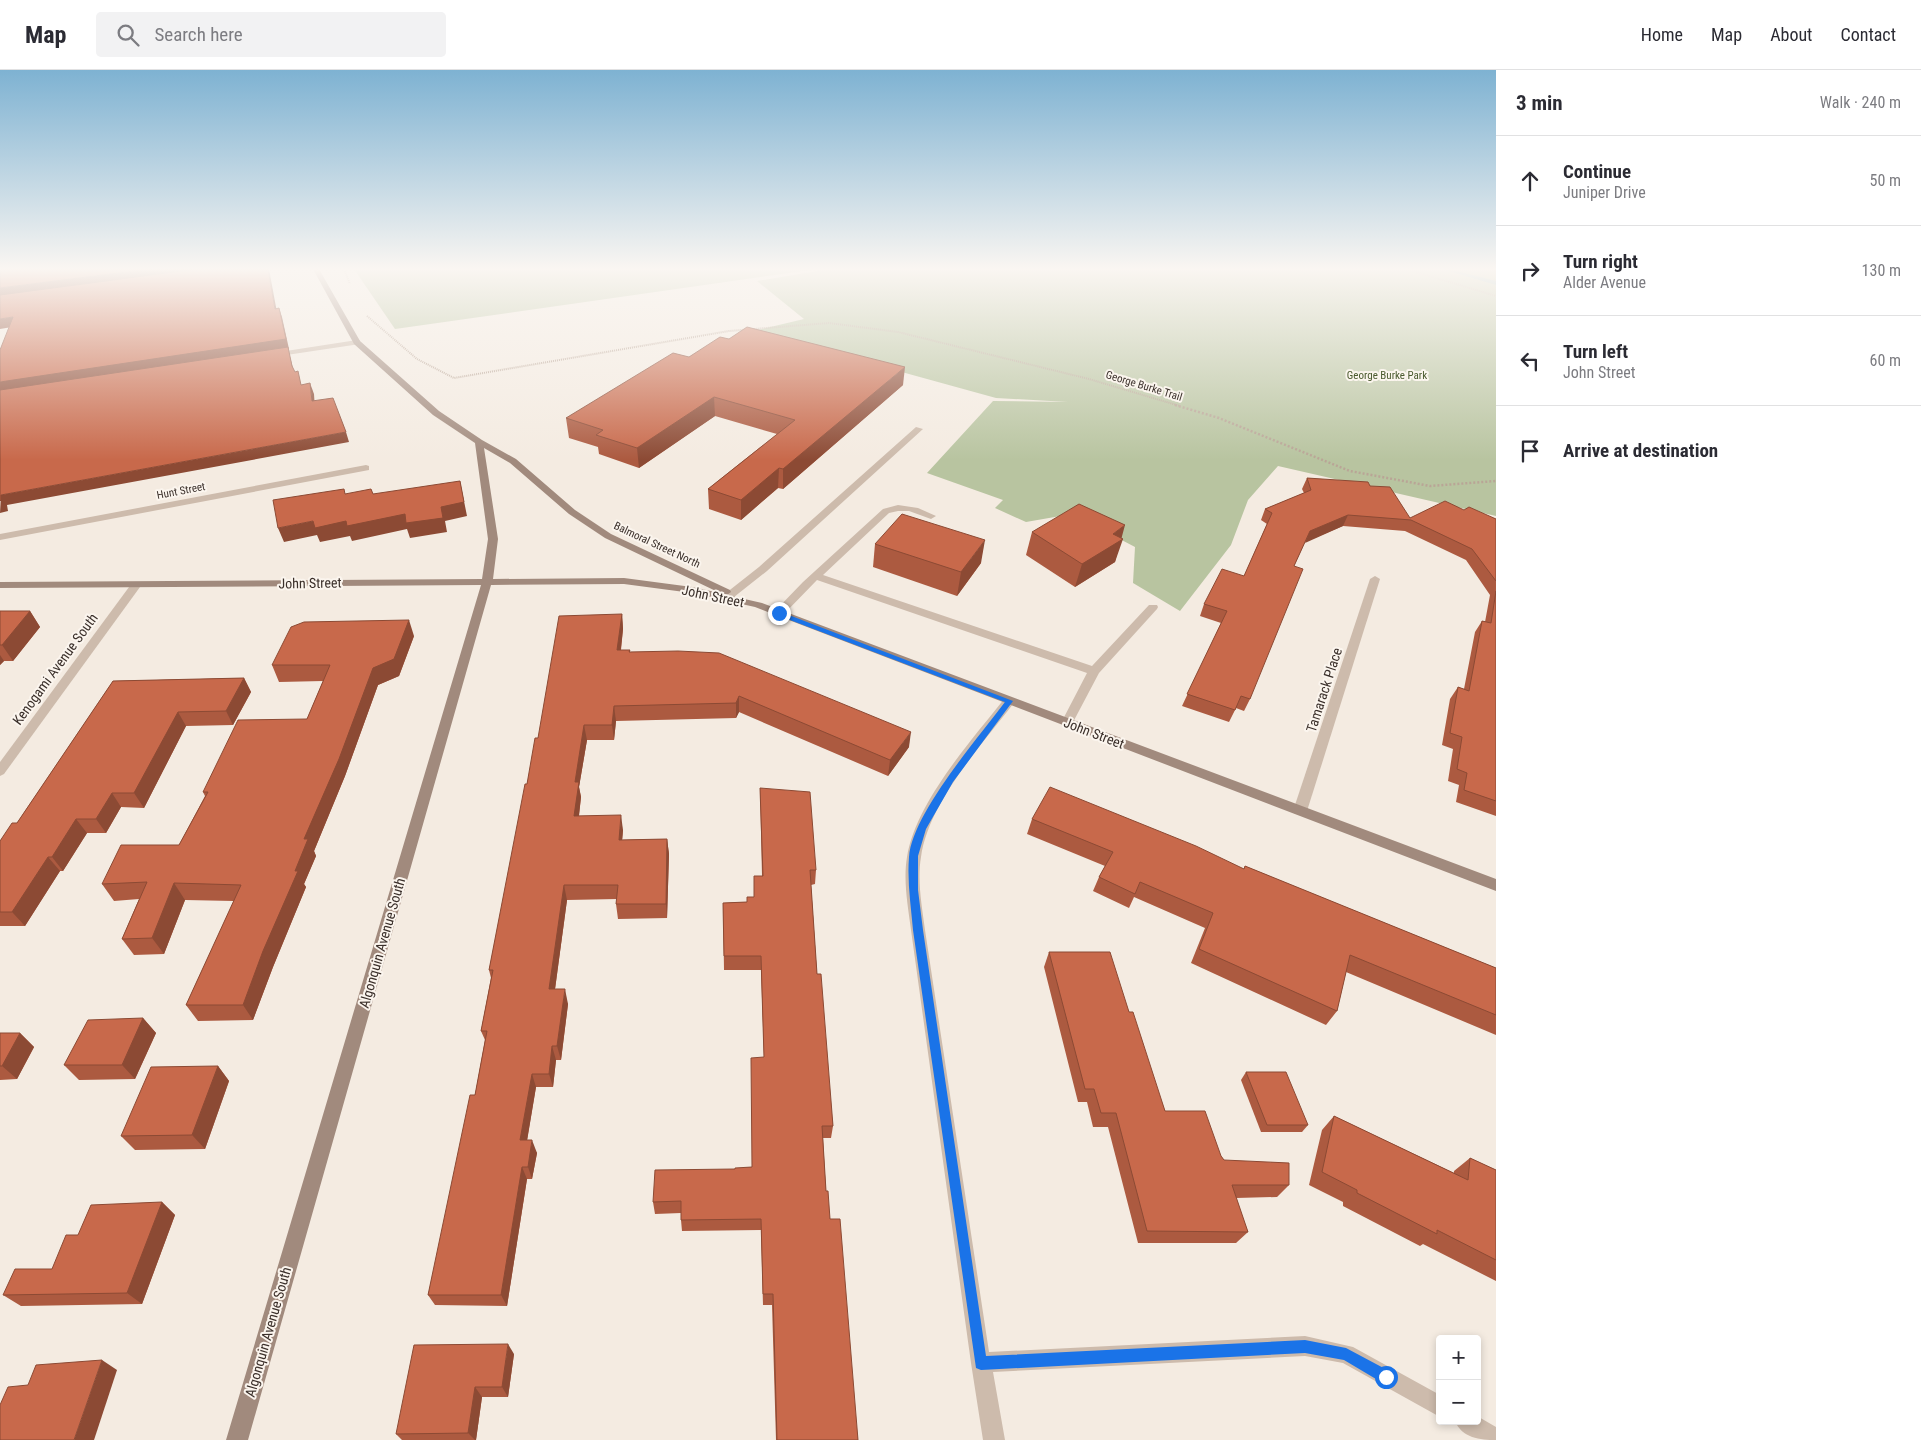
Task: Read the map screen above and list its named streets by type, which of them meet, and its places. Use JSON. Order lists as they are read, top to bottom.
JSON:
{
  "streets": {
    "main road": ["Balmoral Street North", "John Street", "Algonquin Avenue South"],
    "street": ["Hunt Street", "Kenogami Avenue South", "Tamarack Place"],
    "path": ["George Burke Trail"]
  },
  "crossings": [
    ["Balmoral Street North", "John Street"],
    ["Balmoral Street North", "Algonquin Avenue South"],
    ["John Street", "Kenogami Avenue South"],
    ["John Street", "Tamarack Place"],
    ["John Street", "Algonquin Avenue South"]
  ],
  "parks": ["George Burke Park"],
  "page": {
    "header": "Map",
    "search": "Search here",
    "nav": [
      "Home",
      "Map",
      "About",
      "Contact"
    ],
    "heading": ["3 min", "Walk · 240 m"],
    "list": [
      ["Continue", "Juniper Drive", "50 m"],
      ["Turn right", "Alder Avenue", "130 m"],
      ["Turn left", "John Street", "60 m"],
      "Arrive at destination"
    ],
    "map_buttons": ["+", "−"]
  }
}
